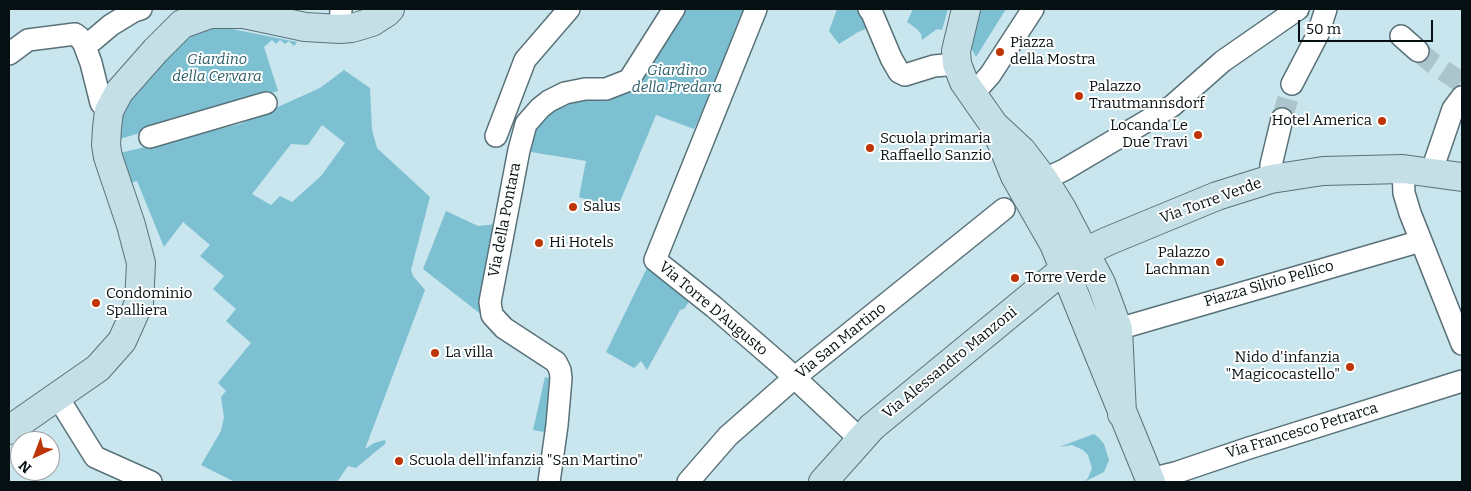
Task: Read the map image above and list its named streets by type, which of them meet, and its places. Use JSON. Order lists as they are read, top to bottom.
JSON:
{
  "streets": {
    "main road": ["Via Torre Verde", "Via Alessandro Manzoni"],
    "street": [
      "Via della Pontara",
      "Piazza Silvio Pellico",
      "Via Torre D'Augusto",
      "Via San Martino",
      "Via Francesco Petrarca"
    ]
  },
  "crossings": [
    ["Via Torre Verde", "Via Alessandro Manzoni"],
    ["Via Torre D'Augusto", "Via San Martino"],
    ["Via Torre D'Augusto", "Via Alessandro Manzoni"]
  ],
  "parks": ["Giardino della Cervara", "Giardino della Predara"],
  "places": [
    "Piazza della Mostra",
    "Palazzo Trautmannsdorf",
    "Hotel America",
    "Locanda Le Due Travi",
    "Scuola primaria Raffaello Sanzio",
    "Salus",
    "Hi Hotels",
    "Palazzo Lachman",
    "Torre Verde",
    "Condominio Spalliera",
    "La villa",
    "Nido d'infanzia \"Magicocastello\"",
    "Scuola dell'infanzia \"San Martino\""
  ],
  "scale_bar": "50 m",
  "north": "bottom left"
}
